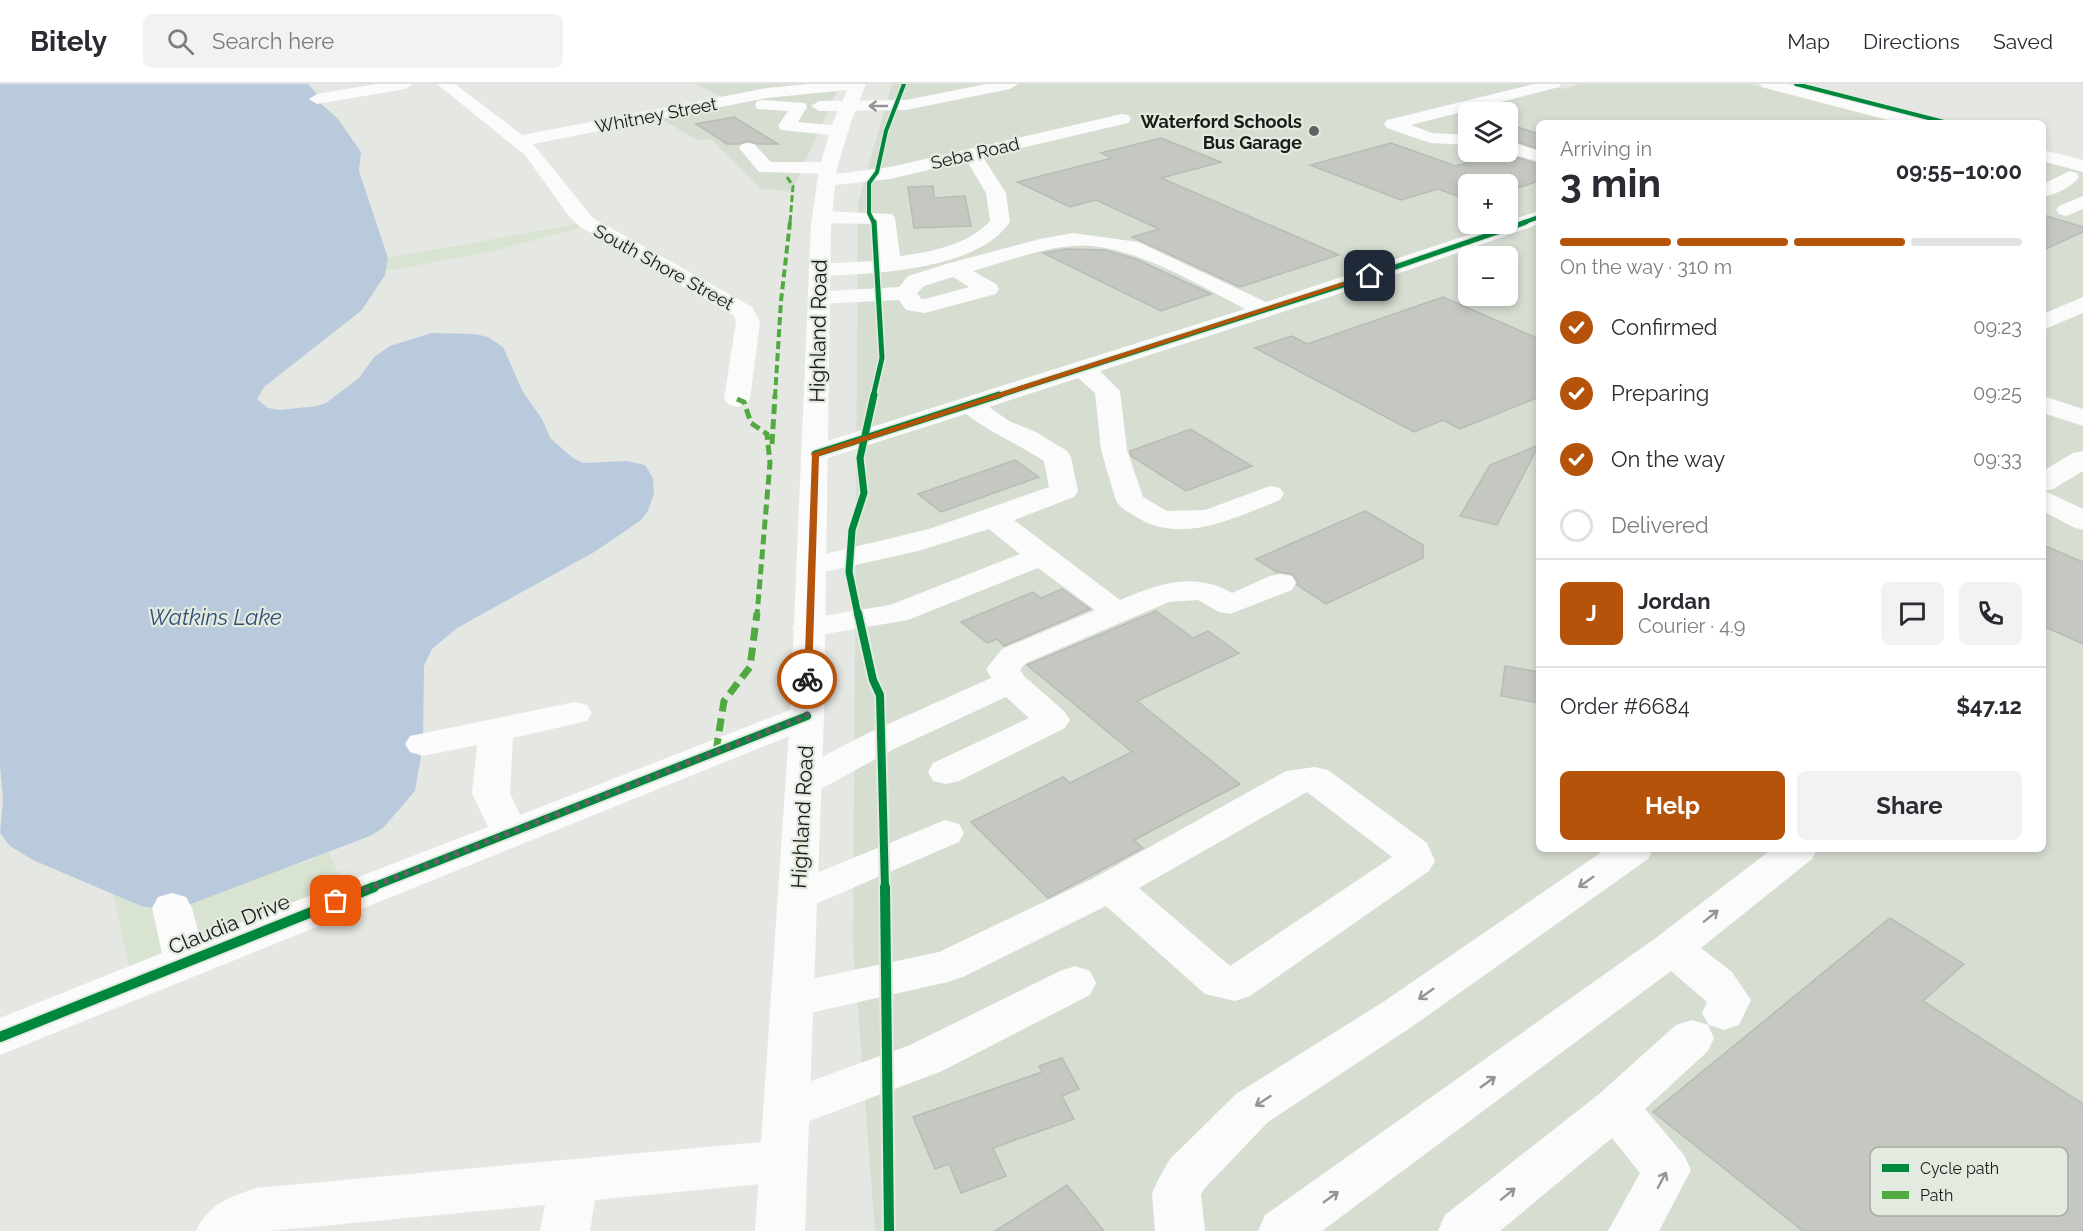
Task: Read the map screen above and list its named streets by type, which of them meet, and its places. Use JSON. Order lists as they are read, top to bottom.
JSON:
{
  "streets": {
    "main road": [
      "Whitney Street",
      "Seba Road",
      "South Shore Street",
      "Highland Road",
      "Claudia Drive"
    ]
  },
  "crossings": [
    ["Whitney Street", "South Shore Street"],
    ["Seba Road", "Highland Road"],
    ["Highland Road", "Claudia Drive"]
  ],
  "water": ["Watkins Lake"],
  "places": ["Waterford Schools Bus Garage"],
  "legend": ["Cycle path", "Path"],
  "page": {
    "header": "Bitely",
    "search": "Search here",
    "nav": ["Map", "Directions", "Saved"],
    "map_buttons": ["+", "−"],
    "heading": ["3 min", "Arriving in", "09:55–10:00"],
    "panel": [
      "Jordan",
      "Courier · 4.9",
      "Order #6684",
      "$47.12"
    ],
    "bar": "On the way · 310 m",
    "list": [
      ["Confirmed", "09:23"],
      ["Preparing", "09:25"],
      ["On the way", "09:33"],
      "Delivered"
    ],
    "round": "J",
    "buttons": ["Help", "Share"]
  }
}
